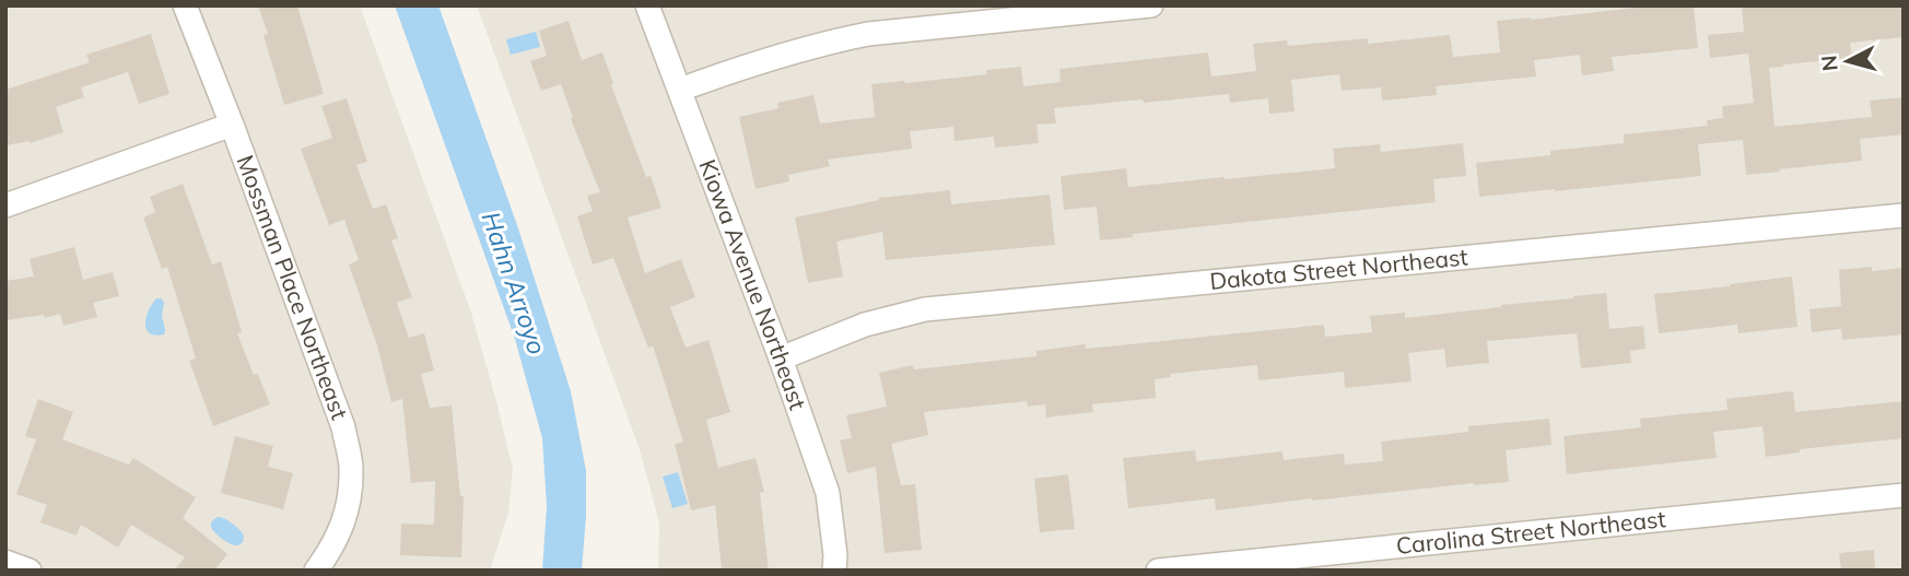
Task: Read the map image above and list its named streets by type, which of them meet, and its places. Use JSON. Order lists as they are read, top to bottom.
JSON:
{
  "streets": {
    "street": [
      "Dakota Street Northeast",
      "Kiowa Avenue Northeast",
      "Mossman Place Northeast",
      "Carolina Street Northeast"
    ]
  },
  "crossings": [
    ["Dakota Street Northeast", "Kiowa Avenue Northeast"]
  ],
  "water": ["Hahn Arroyo"],
  "north": "left"
}
